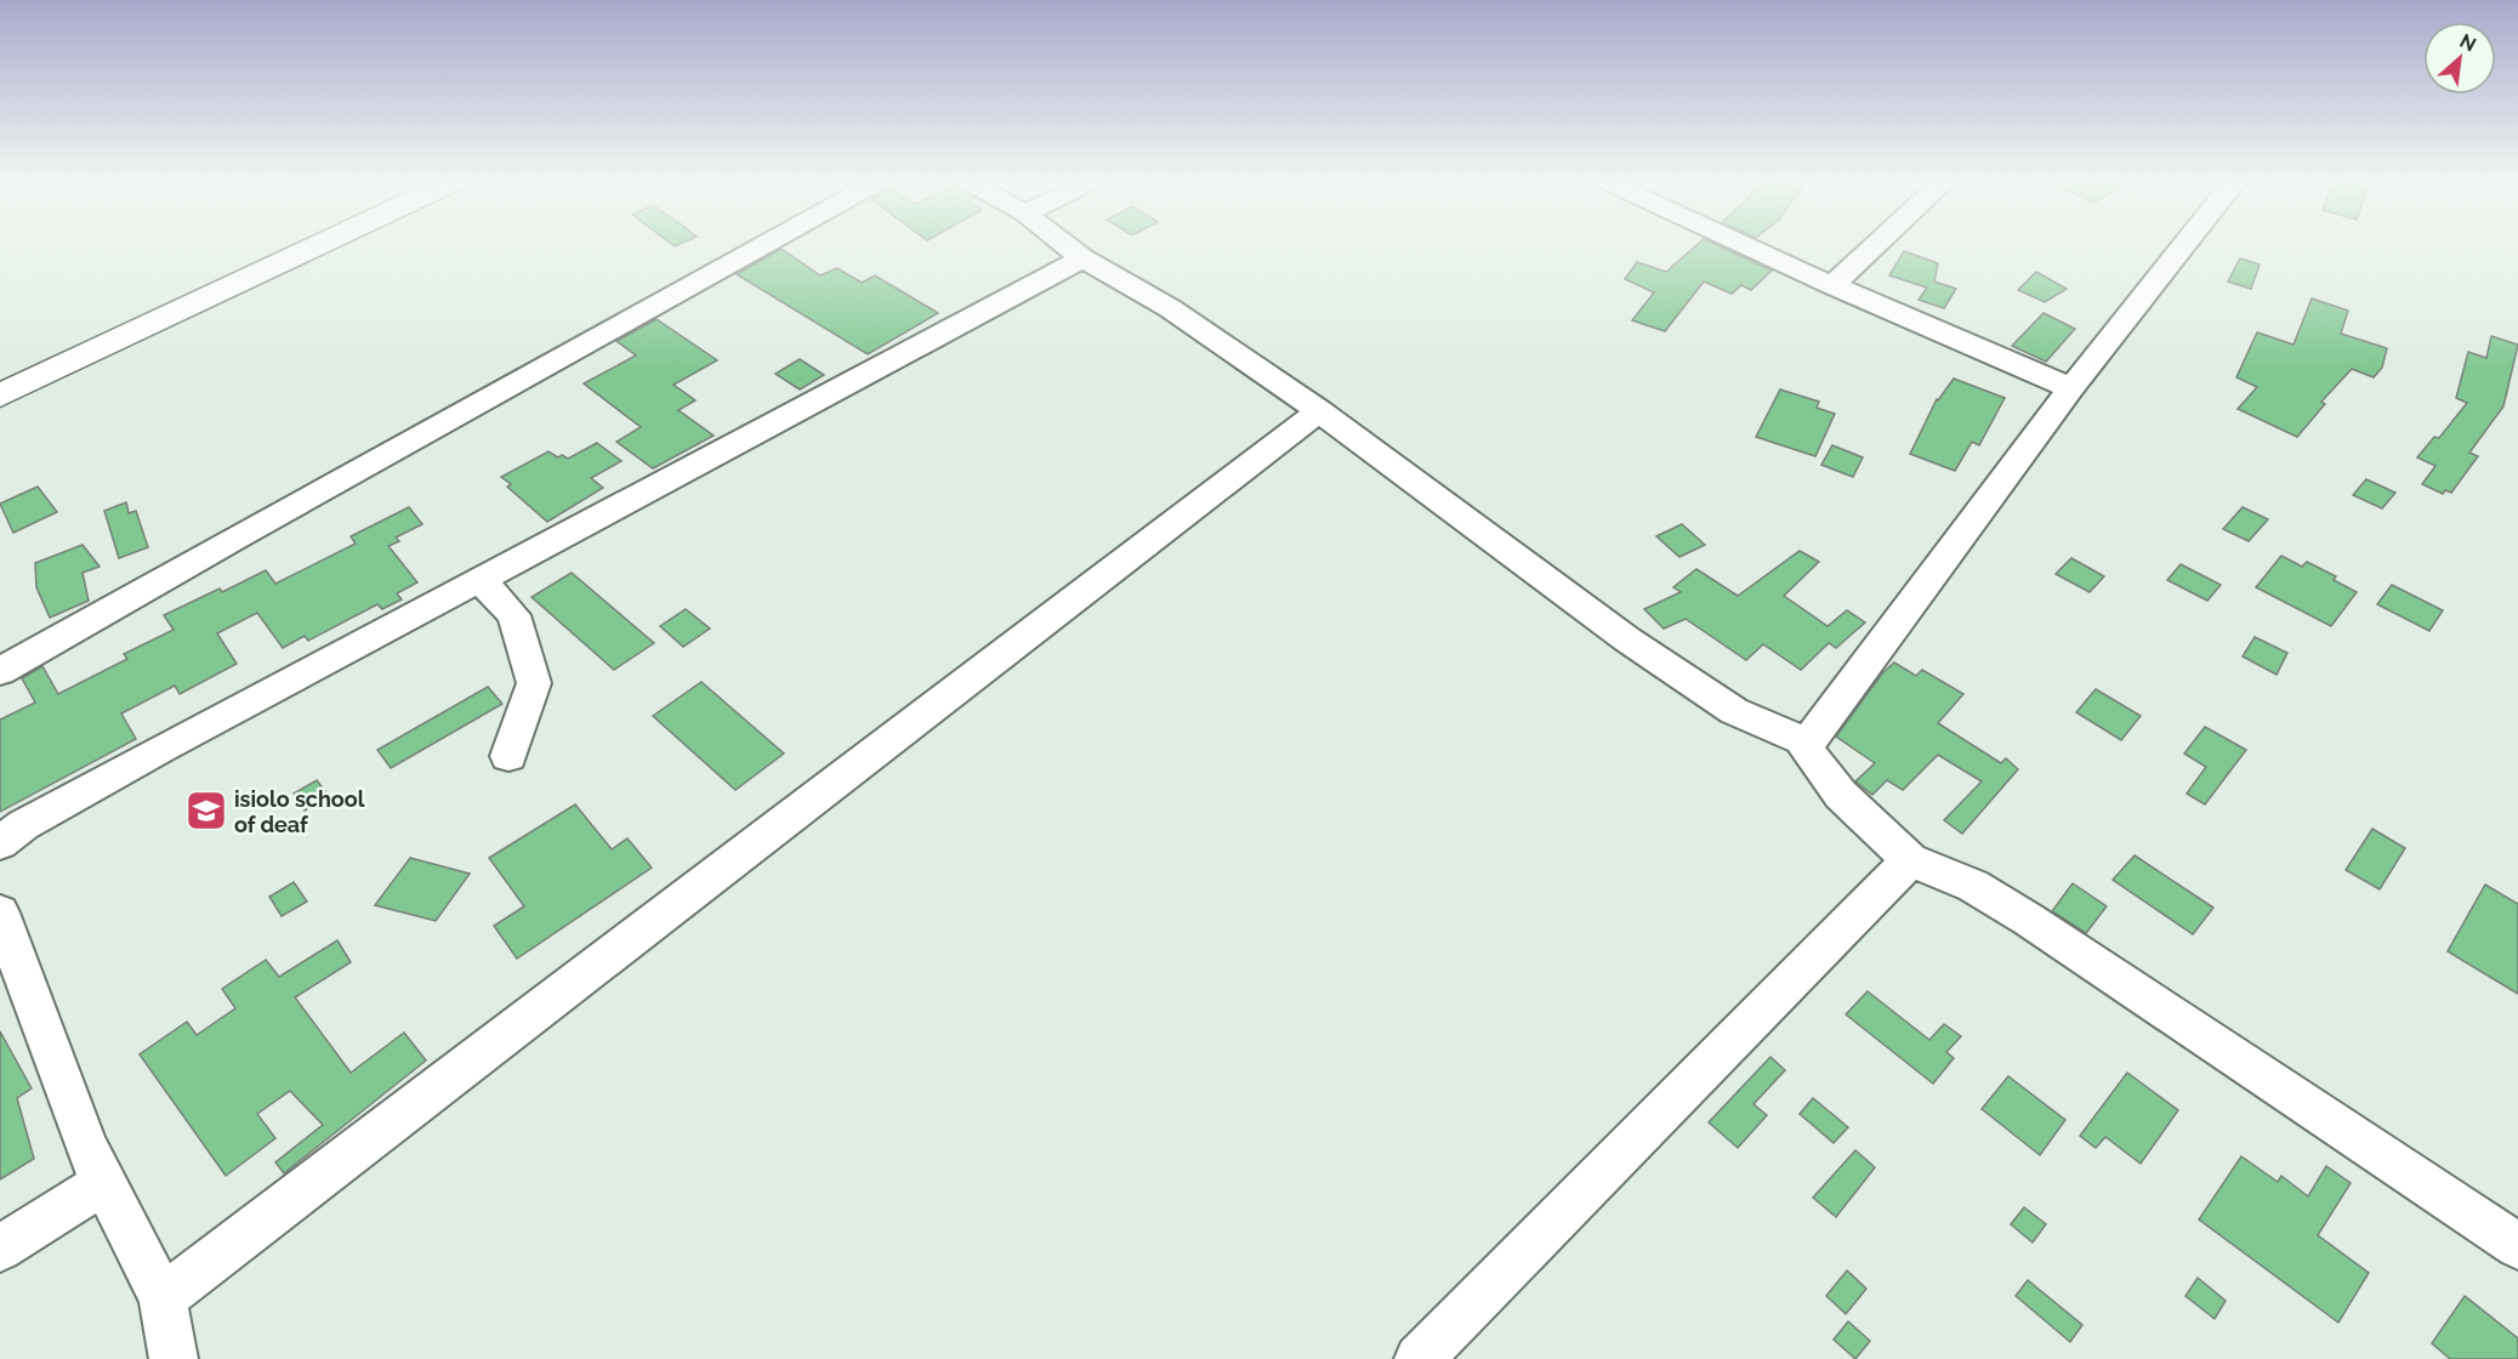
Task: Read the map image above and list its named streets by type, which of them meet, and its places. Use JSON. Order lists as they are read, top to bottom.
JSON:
{
  "places": {
    "school or university": ["isiolo school of deaf"]
  },
  "north": "top right"
}
